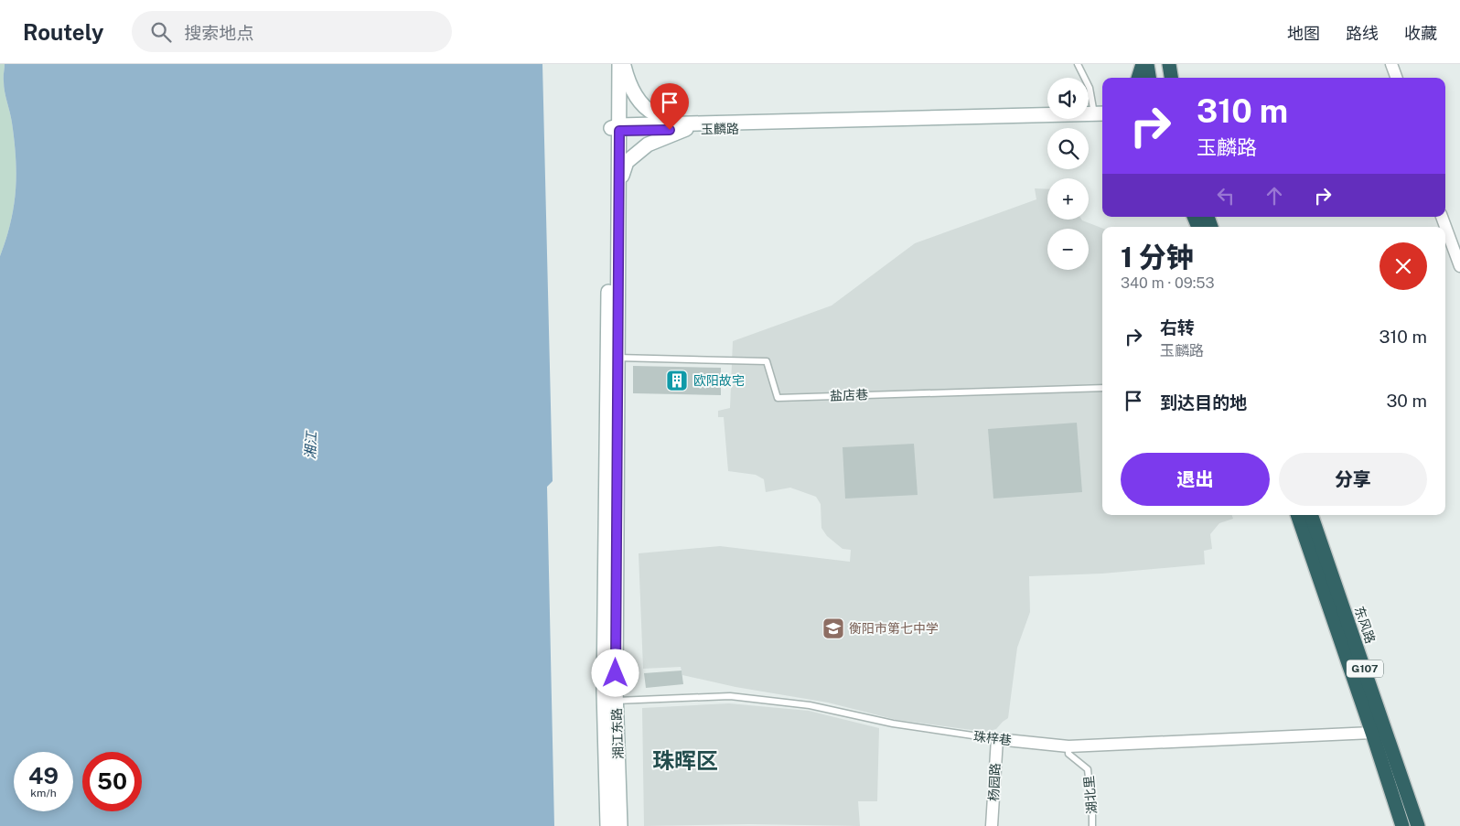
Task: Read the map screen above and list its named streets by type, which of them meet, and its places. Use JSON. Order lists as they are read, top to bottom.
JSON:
{
  "streets": {
    "highway": ["东风路", "G107"],
    "main road": ["玉麟路", "湘江东路"],
    "street": ["珠梓巷", "杨园路"],
    "lane": ["盐店巷", "湖北里"]
  },
  "crossings": [
    ["玉麟路", "湘江东路"],
    ["盐店巷", "湘江东路"],
    ["G107", "珠梓巷"],
    ["湘江东路", "珠梓巷"],
    ["珠梓巷", "杨园路"],
    ["珠梓巷", "湖北里"]
  ],
  "districts": ["珠晖区"],
  "water": ["湘江"],
  "places": {
    "building": ["欧阳故宅"],
    "school or university": ["衡阳市第七中学"]
  },
  "page": {
    "header": "Routely",
    "search": "搜索地点",
    "nav": ["地图", "路线", "收藏"],
    "map_buttons": ["+", "−"],
    "turn": ["310 m", "玉麟路"],
    "heading": ["1 分钟", "340 m · 09:53"],
    "list": [
      {
        "name": "右转",
        "note": "玉麟路",
        "value": "310 m"
      },
      {
        "name": "到达目的地",
        "value": "30 m"
      }
    ],
    "buttons": ["退出", "分享"],
    "speed": "49 km/h",
    "limit": "50"
  }
}
